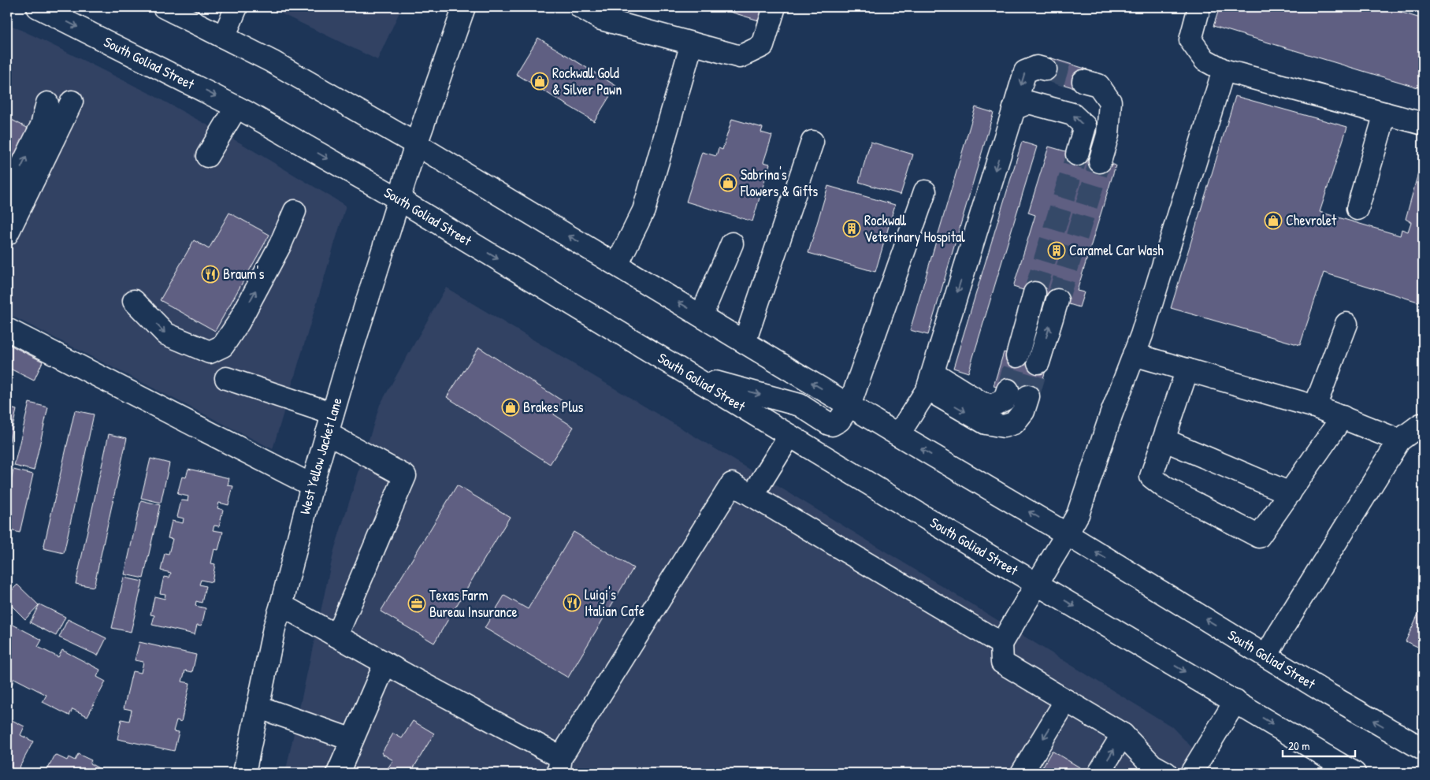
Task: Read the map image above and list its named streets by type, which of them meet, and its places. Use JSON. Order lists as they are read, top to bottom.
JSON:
{
  "streets": {
    "main road": ["South Goliad Street", "West Yellow Jacket Lane"]
  },
  "crossings": [
    ["South Goliad Street", "West Yellow Jacket Lane"]
  ],
  "places": {
    "shop": [
      "Rockwall Gold & Silver Pawn",
      "Sabrina's Flowers & Gifts",
      "Chevrolet",
      "Brakes Plus"
    ],
    "building": ["Rockwall Veterinary Hospital", "Caramel Car Wash"],
    "restaurant": ["Braum's", "Luigi's Italian Cafe"],
    "office": ["Texas Farm Bureau Insurance"]
  },
  "scale_bar": "20 m"
}
